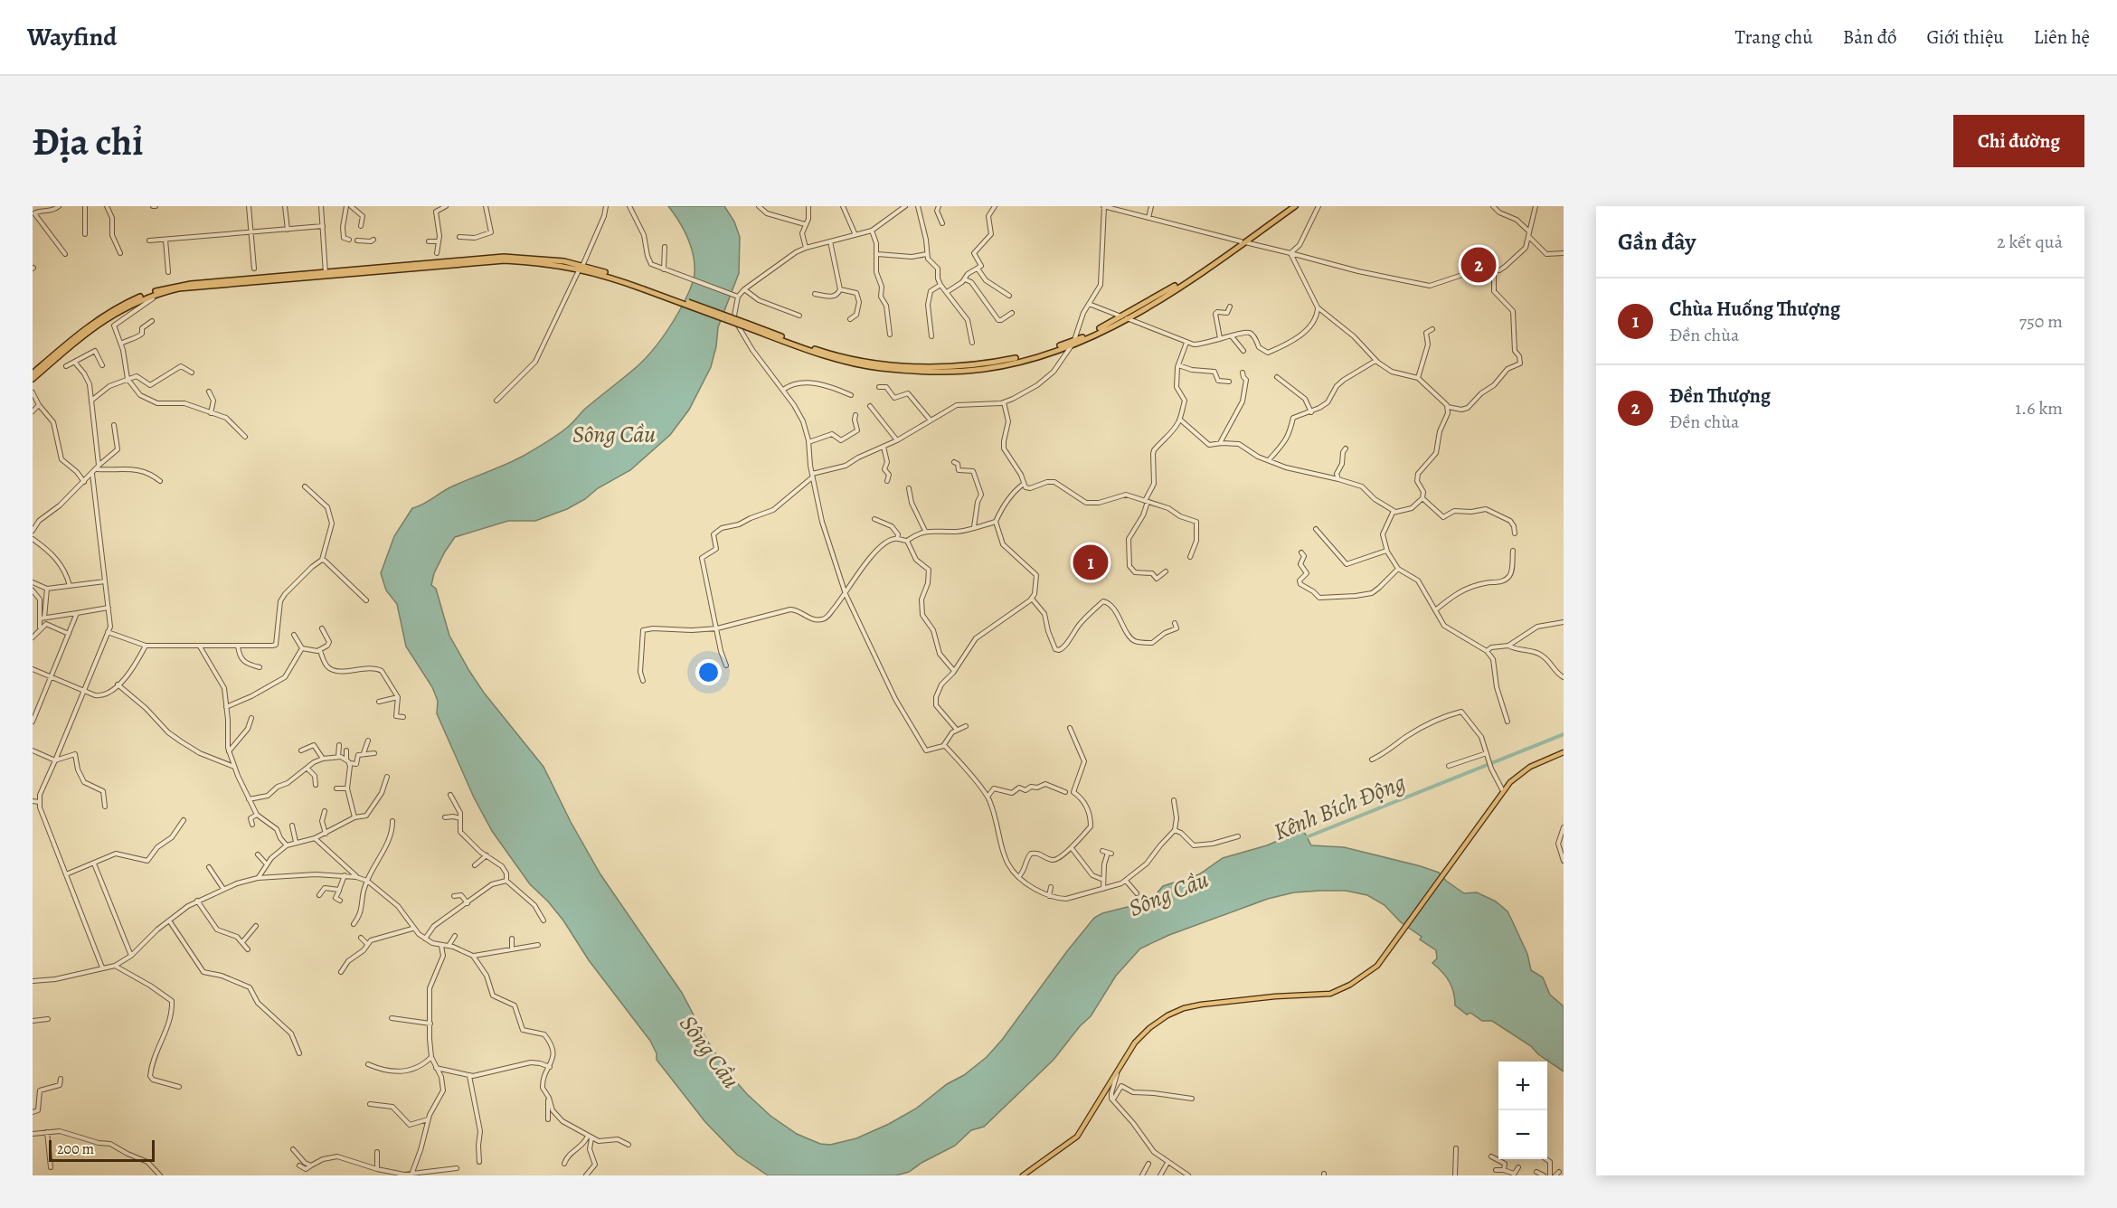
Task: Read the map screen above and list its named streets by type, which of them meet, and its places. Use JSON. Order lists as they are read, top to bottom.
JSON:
{
  "water": ["Sông Cầu", "Kênh Bích Động"],
  "scale_bar": "200 m",
  "page": {
    "header": "Wayfind",
    "nav": [
      "Trang chủ",
      "Bản đồ",
      "Giới thiệu",
      "Liên hệ"
    ],
    "buttons": "Chỉ đường",
    "title": "Địa chỉ",
    "heading": ["Gần đây", "2 kết quả"],
    "pins": ["2", "1"],
    "list": [
      {
        "mark": "1",
        "name": "Chùa Huống Thượng",
        "note": "Đền chùa",
        "value": "750 m"
      },
      {
        "mark": "2",
        "name": "Đền Thượng",
        "note": "Đền chùa",
        "value": "1.6 km"
      }
    ],
    "map_buttons": ["+", "−"],
    "scale": "200 m"
  }
}
